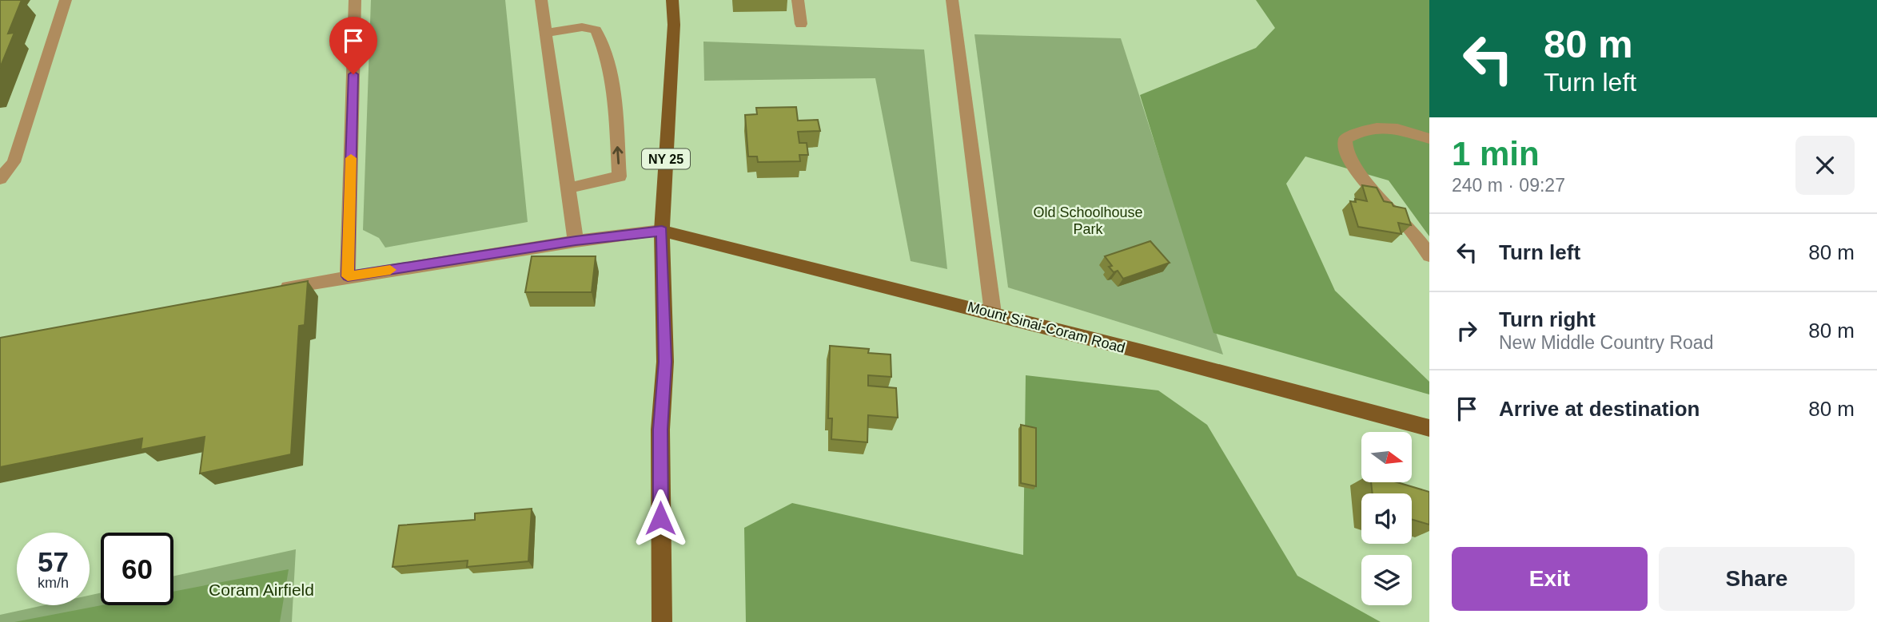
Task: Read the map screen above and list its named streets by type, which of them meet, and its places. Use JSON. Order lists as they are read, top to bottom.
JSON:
{
  "streets": {
    "main road": ["NY 25", "Mount Sinai-Coram Road"]
  },
  "crossings": [
    ["NY 25", "Mount Sinai-Coram Road"]
  ],
  "parks": ["Old Schoolhouse Park", "Coram Airfield"],
  "north": "right",
  "page": {
    "turn": ["80 m", "Turn left"],
    "heading": ["1 min", "240 m · 09:27"],
    "list": [
      {
        "name": "Turn left",
        "value": "80 m"
      },
      {
        "name": "Turn right",
        "note": "New Middle Country Road",
        "value": "80 m"
      },
      {
        "name": "Arrive at destination",
        "value": "80 m"
      }
    ],
    "speed": "57 km/h",
    "limit": "60",
    "buttons": ["Exit", "Share"]
  }
}
